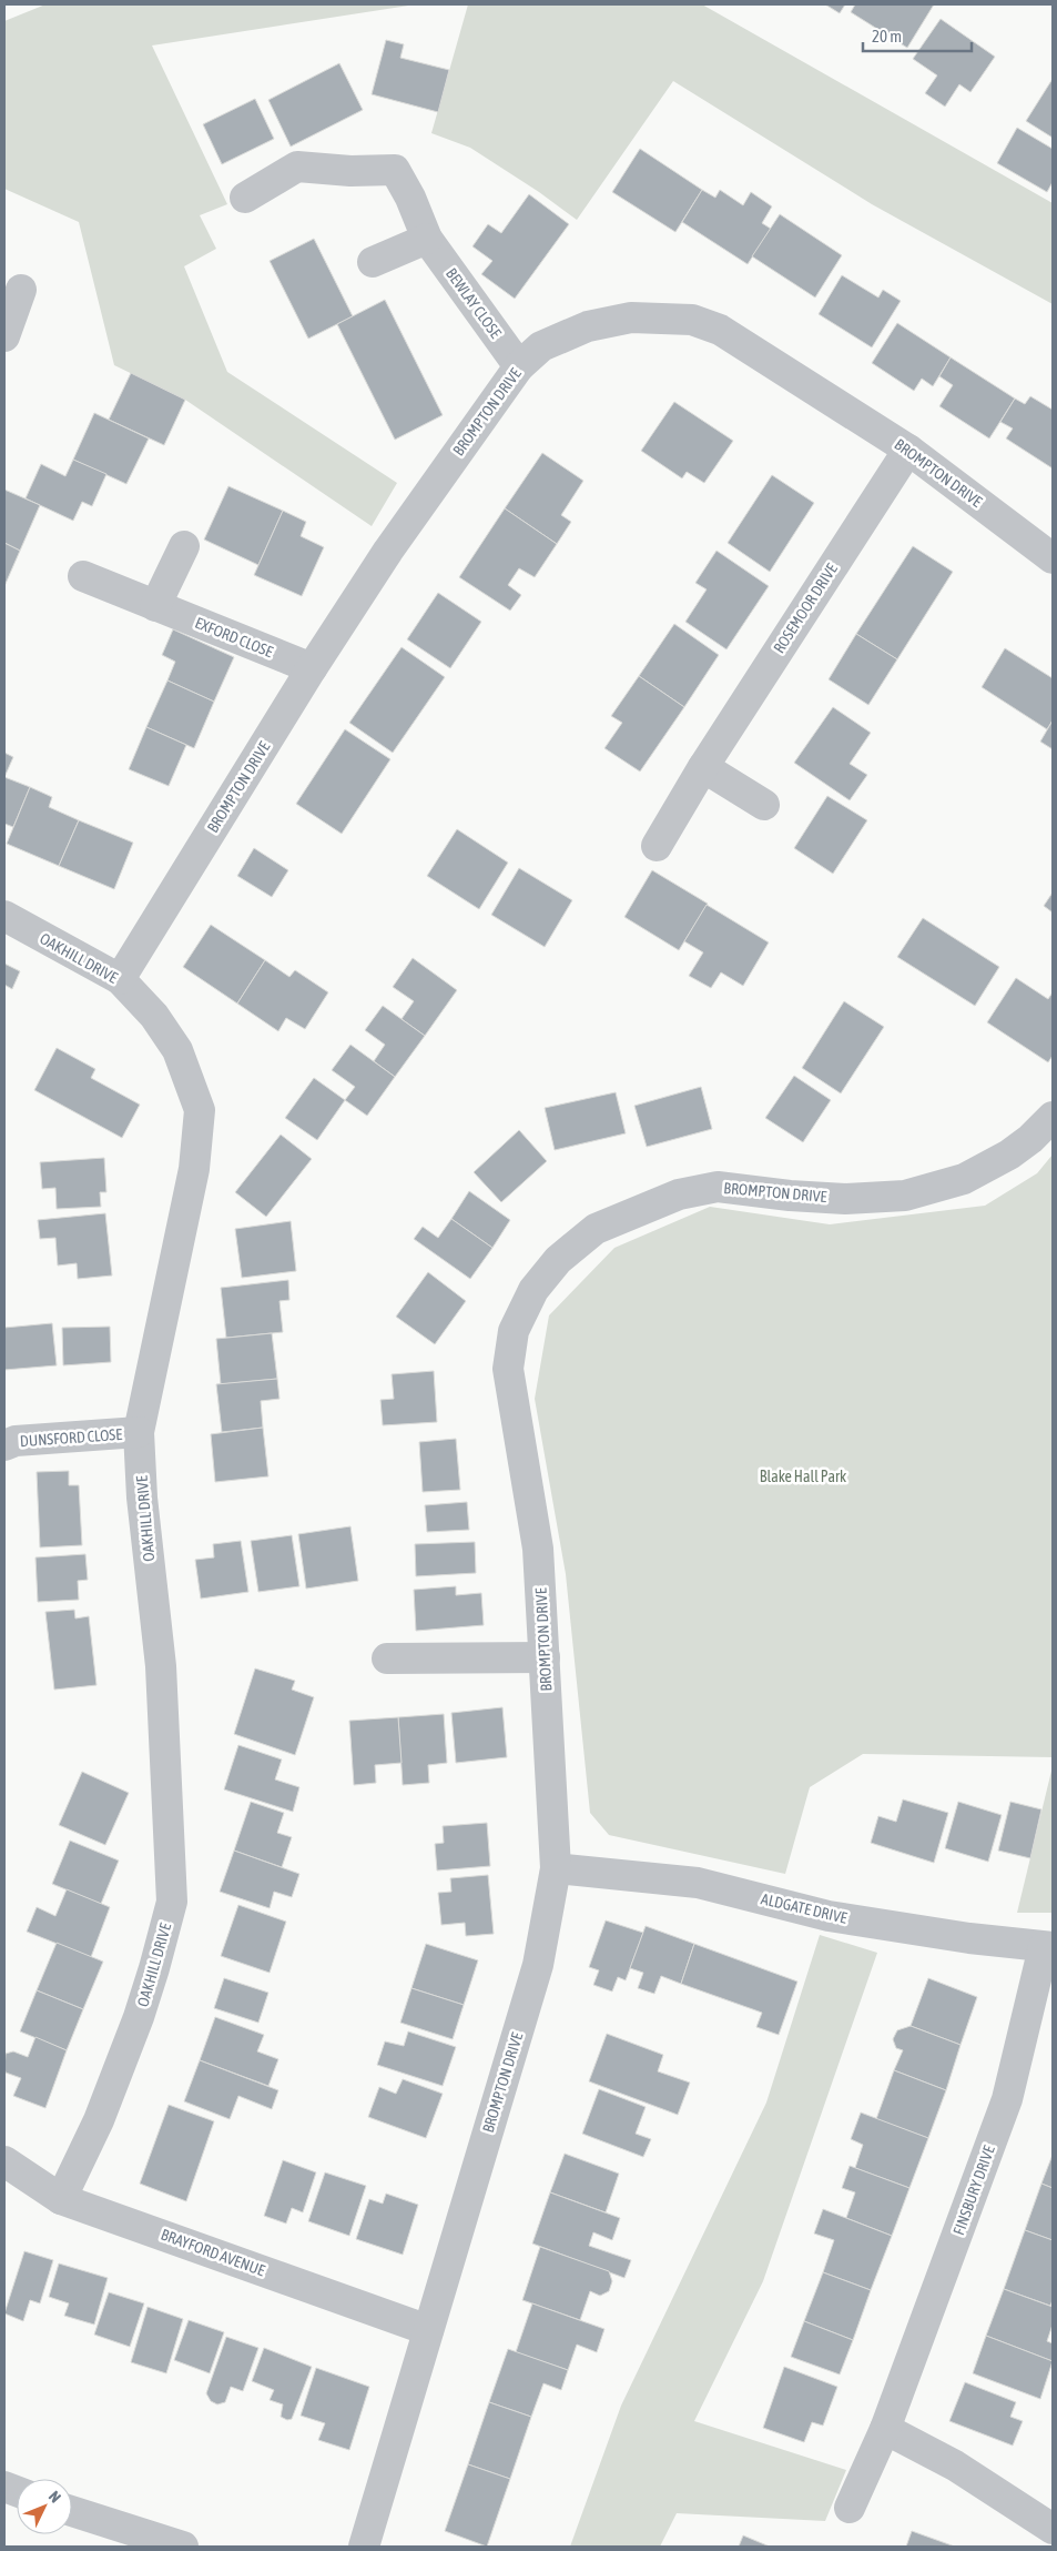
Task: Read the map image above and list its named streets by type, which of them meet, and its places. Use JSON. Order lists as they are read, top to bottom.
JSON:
{
  "streets": {
    "street": [
      "BEWLAY CLOSE",
      "BROMPTON DRIVE",
      "ROSEMOOR DRIVE",
      "EXFORD CLOSE",
      "OAKHILL DRIVE",
      "DUNSFORD CLOSE",
      "ALDGATE DRIVE",
      "FINSBURY DRIVE",
      "BRAYFORD AVENUE"
    ]
  },
  "crossings": [
    ["BEWLAY CLOSE", "BROMPTON DRIVE"],
    ["BROMPTON DRIVE", "ROSEMOOR DRIVE"],
    ["BROMPTON DRIVE", "EXFORD CLOSE"],
    ["BROMPTON DRIVE", "OAKHILL DRIVE"],
    ["BROMPTON DRIVE", "ALDGATE DRIVE"],
    ["BROMPTON DRIVE", "BRAYFORD AVENUE"],
    ["OAKHILL DRIVE", "DUNSFORD CLOSE"],
    ["OAKHILL DRIVE", "BRAYFORD AVENUE"],
    ["ALDGATE DRIVE", "FINSBURY DRIVE"]
  ],
  "parks": ["Blake Hall Park"],
  "scale_bar": "20 m",
  "north": "top right"
}
